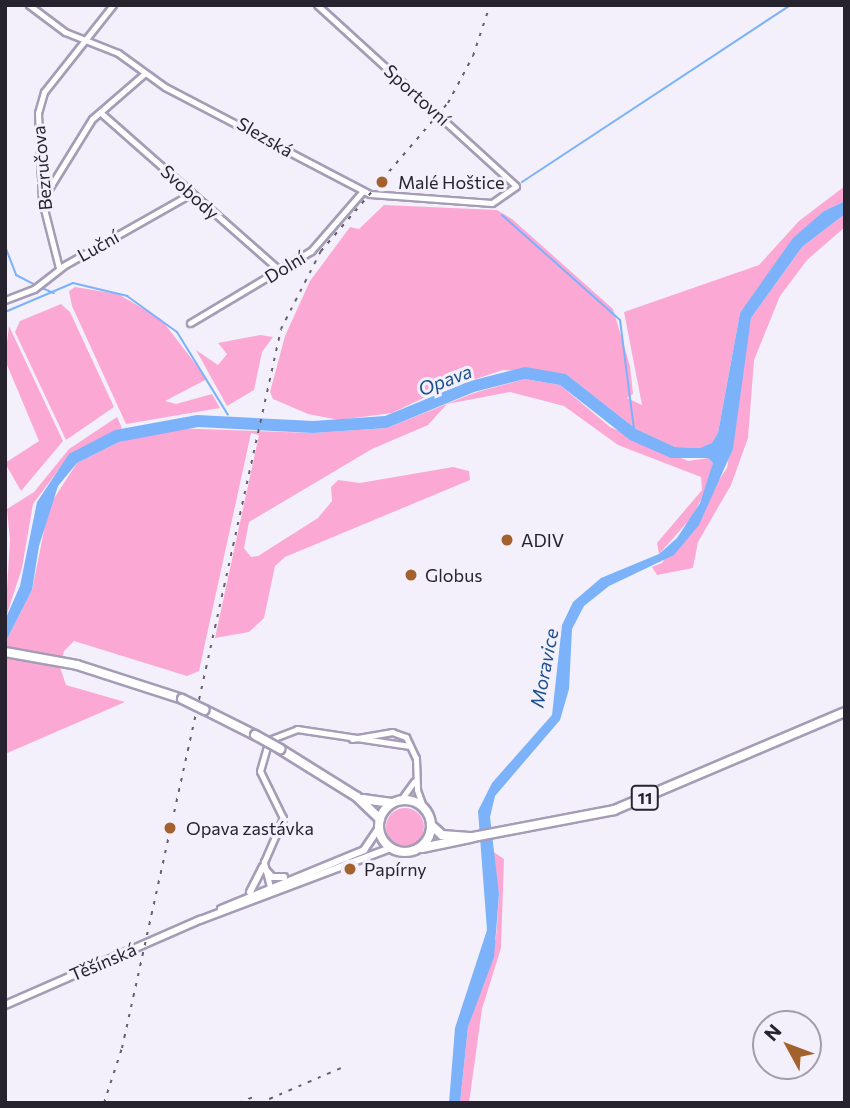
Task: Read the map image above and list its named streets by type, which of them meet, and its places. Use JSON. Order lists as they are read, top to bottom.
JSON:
{
  "streets": {
    "main road": ["11", "Těšínská"],
    "street": [
      "Sportovní",
      "Slezská",
      "Bezručova",
      "Svobody",
      "Luční",
      "Dolní"
    ]
  },
  "crossings": [
    ["Sportovní", "Slezská"],
    ["Slezská", "Bezručova"],
    ["Slezská", "Dolní"],
    ["Bezručova", "Luční"],
    ["Svobody", "Luční"],
    ["Svobody", "Dolní"],
    ["11", "Těšínská"]
  ],
  "water": ["Opava", "Moravice"],
  "places": [
    "Malé Hoštice",
    "ADIV",
    "Globus",
    "Opava zastávka",
    "Papírny"
  ],
  "north": "top left"
}
